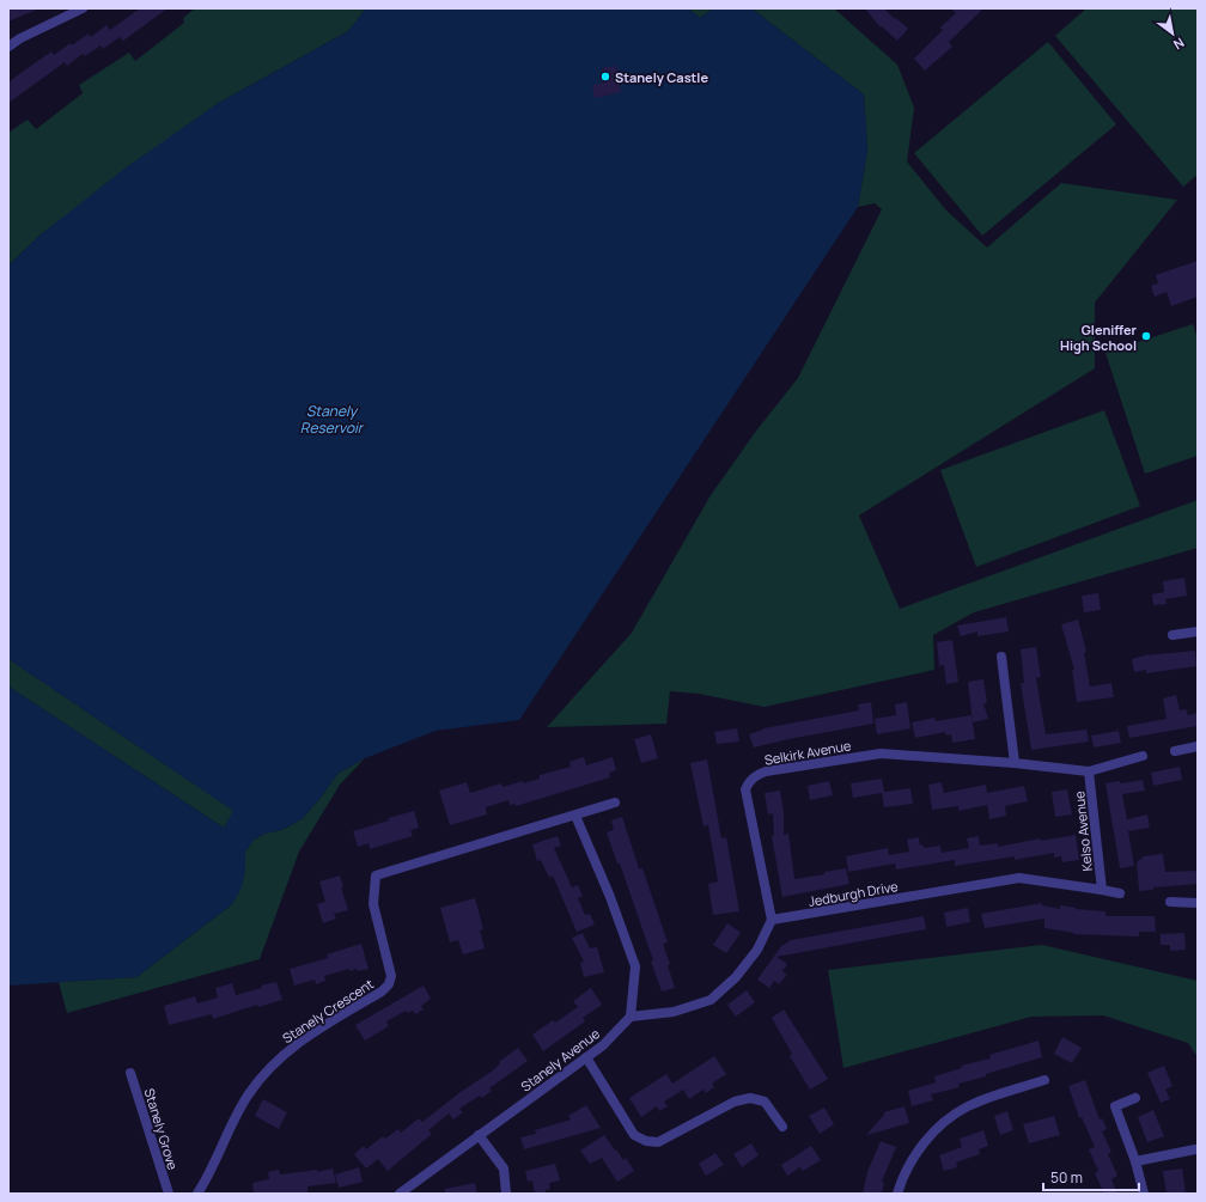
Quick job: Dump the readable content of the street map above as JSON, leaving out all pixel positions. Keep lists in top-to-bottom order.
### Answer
{
  "streets": {
    "street": [
      "Selkirk Avenue",
      "Kelso Avenue",
      "Jedburgh Drive",
      "Stanely Crescent",
      "Stanely Avenue",
      "Stanely Grove"
    ]
  },
  "crossings": [
    ["Selkirk Avenue", "Kelso Avenue"],
    ["Selkirk Avenue", "Jedburgh Drive"],
    ["Kelso Avenue", "Jedburgh Drive"]
  ],
  "water": ["Stanely Reservoir"],
  "places": ["Stanely Castle", "Gleniffer High School"],
  "scale_bar": "50 m",
  "north": "bottom right"
}
